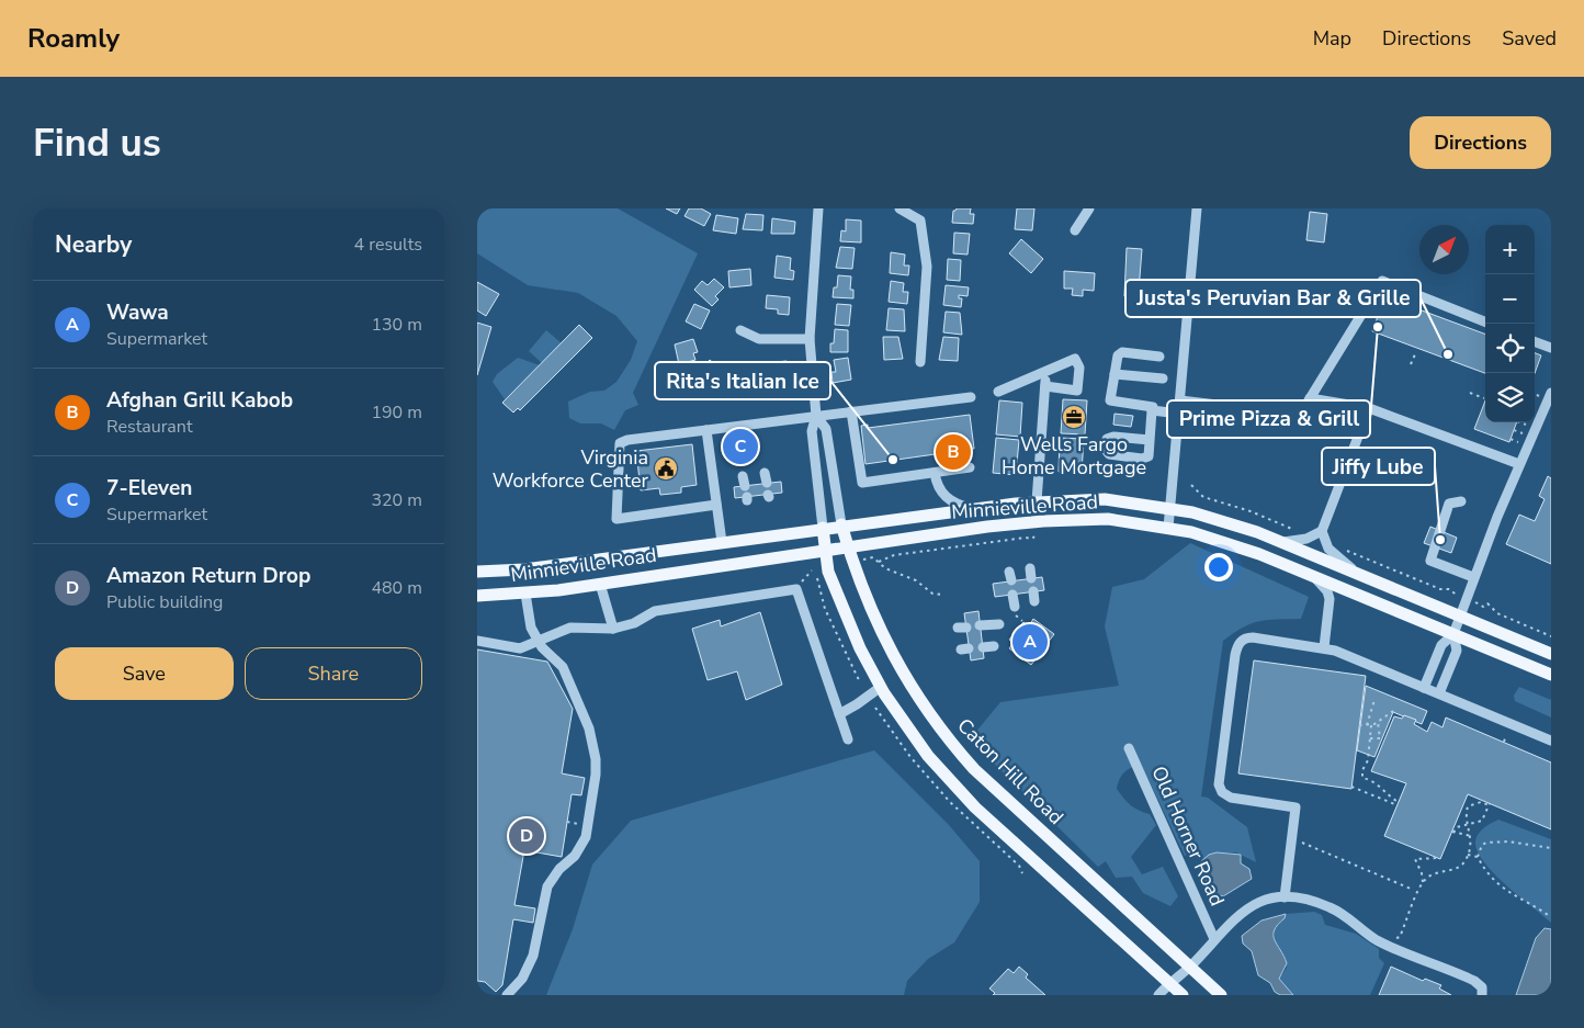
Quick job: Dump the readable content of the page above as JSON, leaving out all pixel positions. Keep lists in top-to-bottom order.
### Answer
{
  "streets": {
    "main road": ["Minnieville Road", "Caton Hill Road"],
    "street": ["Old Horner Road"]
  },
  "crossings": [
    ["Minnieville Road", "Caton Hill Road"]
  ],
  "places": {
    "other": [
      "Prime Pizza & Grill",
      "Justa's Peruvian Bar & Grille",
      "Rita's Italian Ice",
      "Jiffy Lube"
    ],
    "office": ["Wells Fargo Home Mortgage"],
    "public building": ["Virginia Workforce Center"]
  },
  "north": "top right",
  "page": {
    "header": "Roamly",
    "nav": ["Map", "Directions", "Saved"],
    "buttons": [
      "Directions",
      ["Save", "Share"]
    ],
    "title": "Find us",
    "heading": ["Nearby", "4 results"],
    "map_buttons": ["+", "−"],
    "list": [
      {
        "mark": "A",
        "name": "Wawa",
        "note": "Supermarket",
        "value": "130 m"
      },
      {
        "mark": "B",
        "name": "Afghan Grill Kabob",
        "note": "Restaurant",
        "value": "190 m"
      },
      {
        "mark": "C",
        "name": "7-Eleven",
        "note": "Supermarket",
        "value": "320 m"
      },
      {
        "mark": "D",
        "name": "Amazon Return Drop",
        "note": "Public building",
        "value": "480 m"
      }
    ],
    "pins": [
      "C",
      "B",
      "A",
      "D"
    ]
  }
}
